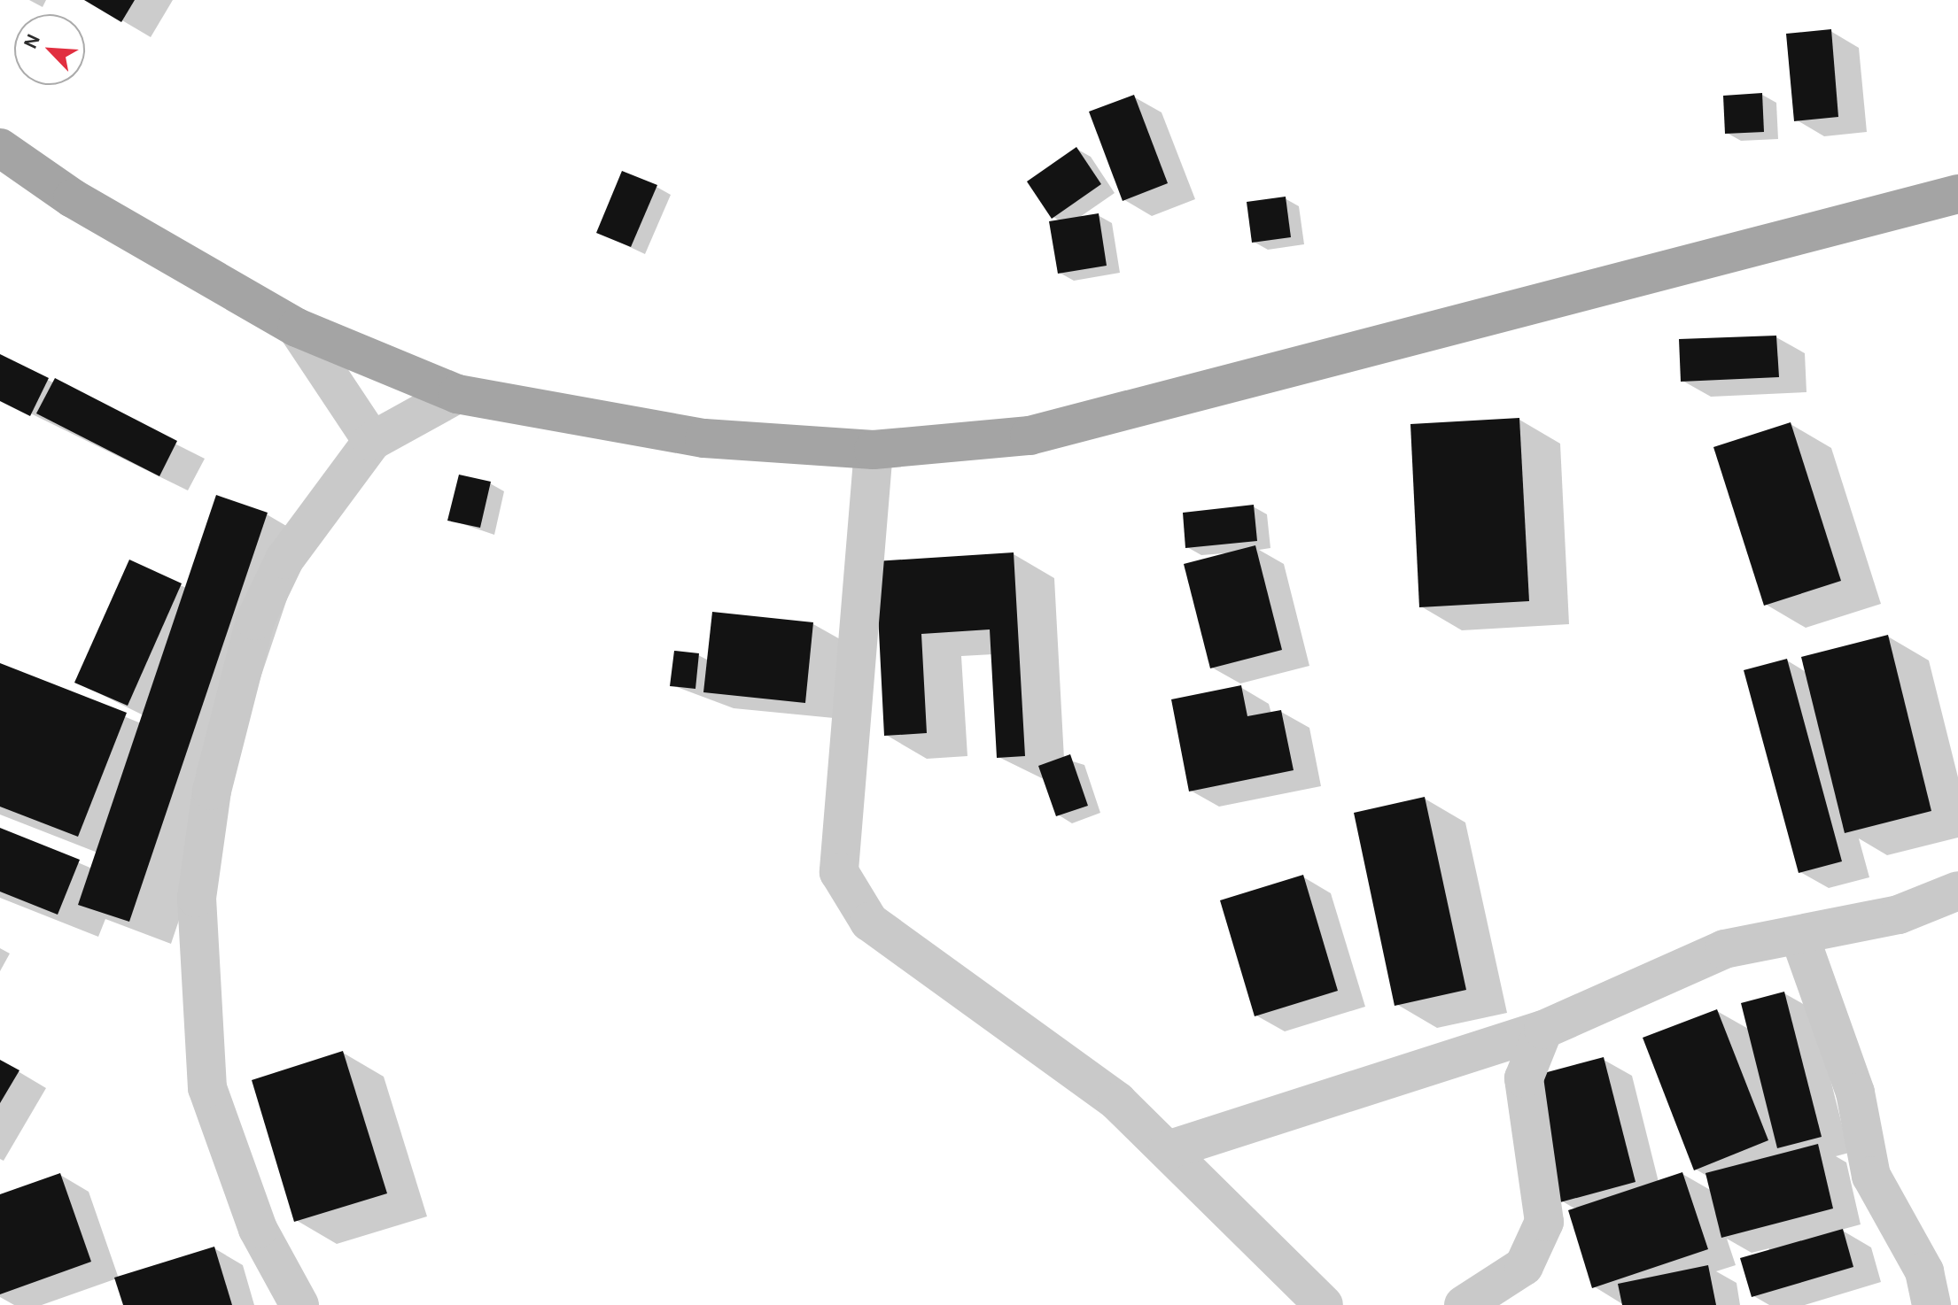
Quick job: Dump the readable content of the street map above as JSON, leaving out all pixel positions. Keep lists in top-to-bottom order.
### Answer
{
  "north": "top left"
}
